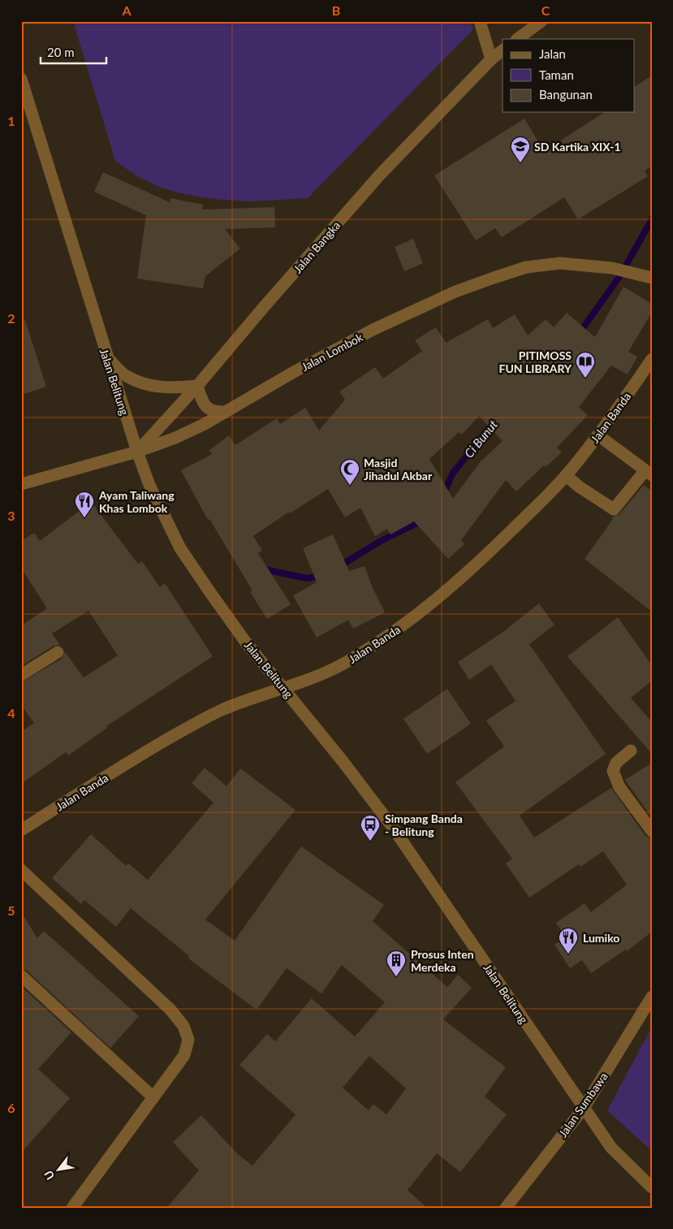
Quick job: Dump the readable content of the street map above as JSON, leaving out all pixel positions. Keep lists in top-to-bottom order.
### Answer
{
  "streets": {
    "street": [
      "Jalan Bangka",
      "Jalan Lombok",
      "Jalan Belitung",
      "Jalan Banda",
      "Jalan Sumbawa"
    ]
  },
  "crossings": [
    ["Jalan Bangka", "Jalan Lombok"],
    ["Jalan Bangka", "Jalan Belitung"],
    ["Jalan Lombok", "Jalan Belitung"],
    ["Jalan Belitung", "Jalan Banda"],
    ["Jalan Belitung", "Jalan Sumbawa"]
  ],
  "water": ["Ci Bunut"],
  "places": {
    "school or university": ["SD Kartika XIX-1"],
    "library": ["PITIMOSS FUN LIBRARY"],
    "mosque": ["Masjid Jihadul Akbar"],
    "restaurant": ["Ayam Taliwang Khas Lombok", "Lumiko"],
    "bus stop": ["Simpang Banda - Belitung"],
    "building": ["Prosus Inten Merdeka"]
  },
  "legend": ["Jalan", "Taman", "Bangunan"],
  "scale_bar": "20 m",
  "north": "bottom left",
  "grid": {
    "columns": ["A", "B", "C"],
    "rows": [
      "1",
      "2",
      "3",
      "4",
      "5",
      "6"
    ]
  }
}
